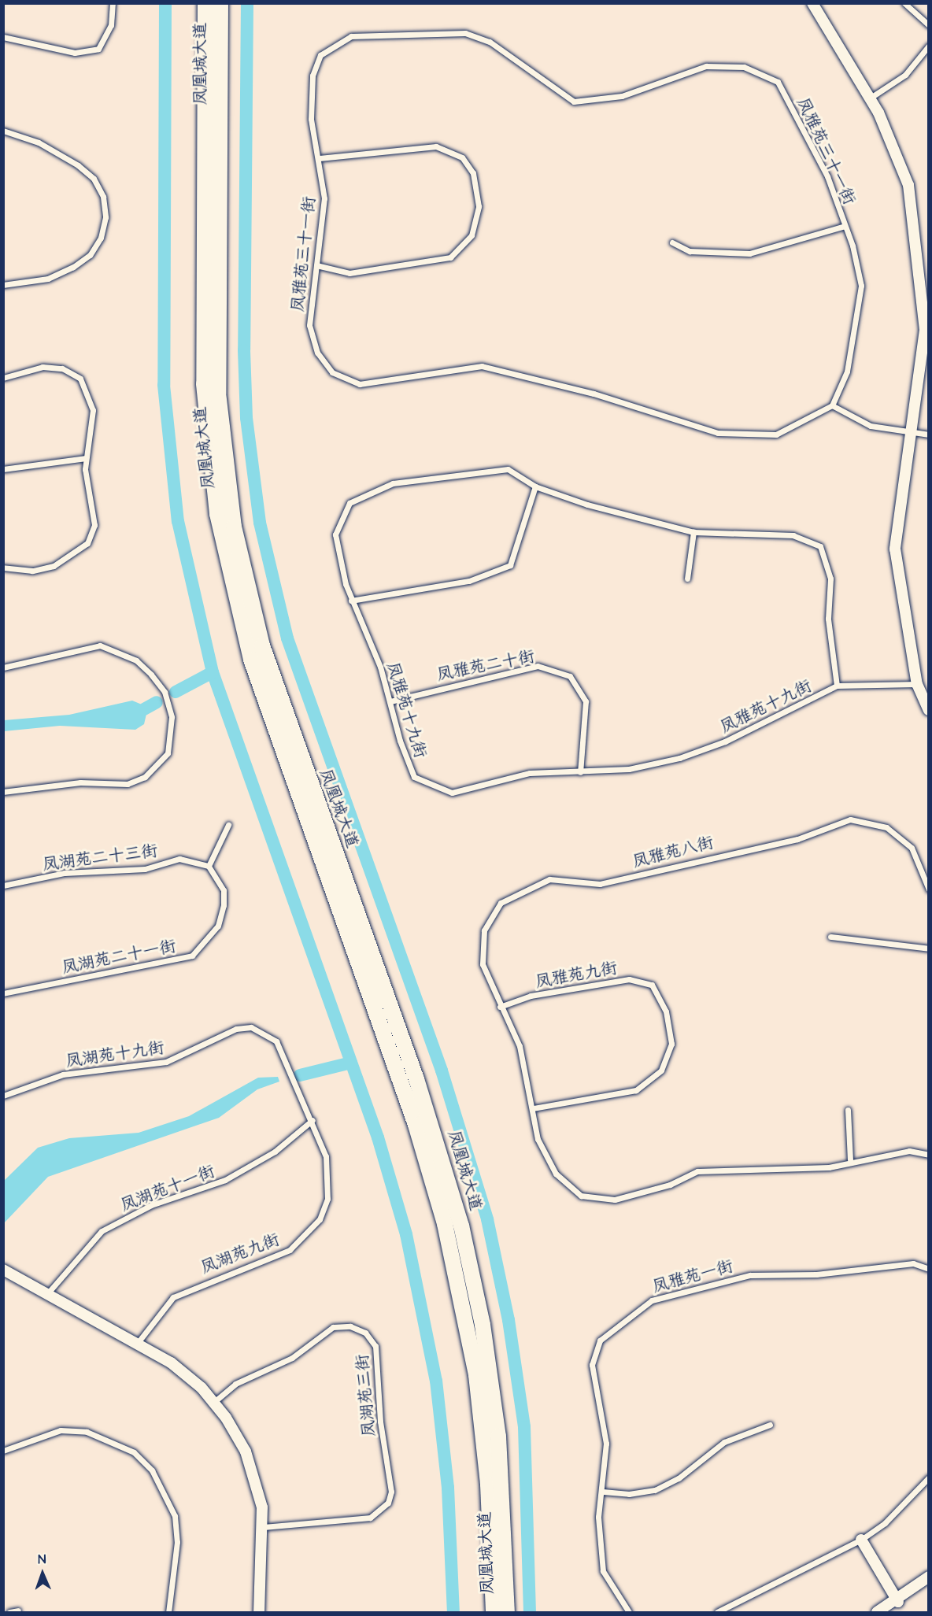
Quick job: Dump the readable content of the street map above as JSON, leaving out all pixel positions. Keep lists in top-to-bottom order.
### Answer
{
  "streets": {
    "main road": ["凤凰城大道"],
    "lane": [
      "凤雅苑三十一街",
      "凤雅苑二十街",
      "凤雅苑十九街",
      "凤雅苑八街",
      "凤湖苑二十三街",
      "凤湖苑二十一街",
      "凤雅苑九街",
      "凤湖苑十九街",
      "凤湖苑十一街",
      "凤湖苑九街",
      "凤雅苑一街",
      "凤湖苑三街"
    ]
  },
  "crossings": [
    ["凤雅苑二十街", "凤雅苑十九街"],
    ["凤雅苑八街", "凤雅苑九街"],
    ["凤湖苑二十三街", "凤湖苑二十一街"],
    ["凤湖苑十九街", "凤湖苑十一街"],
    ["凤湖苑十九街", "凤湖苑九街"],
    ["凤湖苑十一街", "凤湖苑九街"]
  ],
  "north": "top"
}
